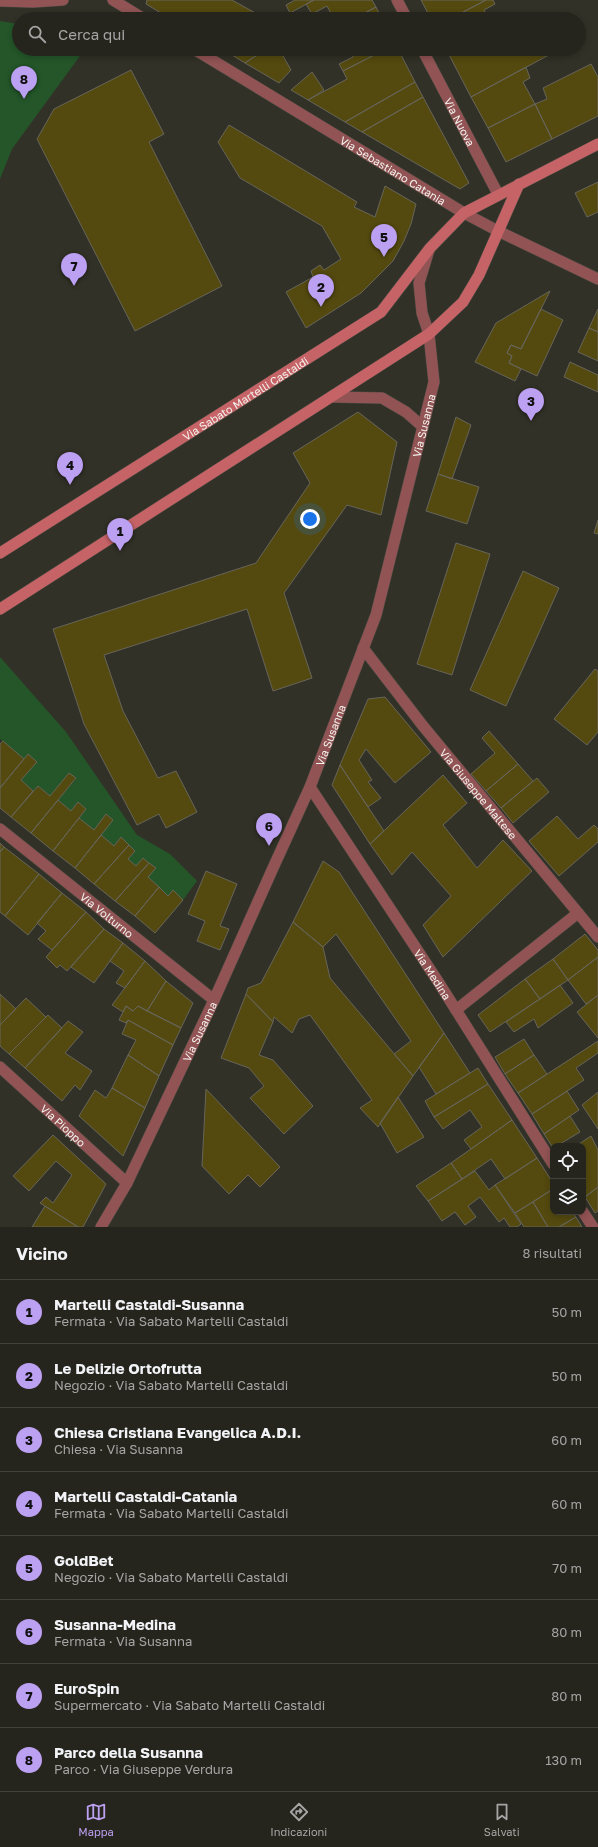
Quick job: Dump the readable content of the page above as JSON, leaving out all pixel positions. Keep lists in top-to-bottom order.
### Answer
{
  "streets": {
    "main road": ["Via Sabato Martelli Castaldi"],
    "street": [
      "Via Nuova",
      "Via Sebastiano Catania",
      "Via Susanna",
      "Via Giuseppe Maltese",
      "Via Volturno",
      "Via Medina",
      "Via Pioppo"
    ]
  },
  "crossings": [
    ["Via Nuova", "Via Sabato Martelli Castaldi"],
    ["Via Sebastiano Catania", "Via Sabato Martelli Castaldi"],
    ["Via Sabato Martelli Castaldi", "Via Susanna"],
    ["Via Susanna", "Via Giuseppe Maltese"],
    ["Via Susanna", "Via Volturno"],
    ["Via Susanna", "Via Medina"],
    ["Via Susanna", "Via Pioppo"]
  ],
  "page": {
    "search": "Cerca qui",
    "pins": [
      "8",
      "5",
      "7",
      "2",
      "3",
      "4",
      "1",
      "6"
    ],
    "heading": ["Vicino", "8 risultati"],
    "list": [
      {
        "mark": "1",
        "name": "Martelli Castaldi-Susanna",
        "note": "Fermata · Via Sabato Martelli Castaldi",
        "value": "50 m"
      },
      {
        "mark": "2",
        "name": "Le Delizie Ortofrutta",
        "note": "Negozio · Via Sabato Martelli Castaldi",
        "value": "50 m"
      },
      {
        "mark": "3",
        "name": "Chiesa Cristiana Evangelica A.D.I.",
        "note": "Chiesa · Via Susanna",
        "value": "60 m"
      },
      {
        "mark": "4",
        "name": "Martelli Castaldi-Catania",
        "note": "Fermata · Via Sabato Martelli Castaldi",
        "value": "60 m"
      },
      {
        "mark": "5",
        "name": "GoldBet",
        "note": "Negozio · Via Sabato Martelli Castaldi",
        "value": "70 m"
      },
      {
        "mark": "6",
        "name": "Susanna-Medina",
        "note": "Fermata · Via Susanna",
        "value": "80 m"
      },
      {
        "mark": "7",
        "name": "EuroSpin",
        "note": "Supermercato · Via Sabato Martelli Castaldi",
        "value": "80 m"
      },
      {
        "mark": "8",
        "name": "Parco della Susanna",
        "note": "Parco · Via Giuseppe Verdura",
        "value": "130 m"
      }
    ],
    "nav": ["Mappa", "Indicazioni", "Salvati"]
  }
}
